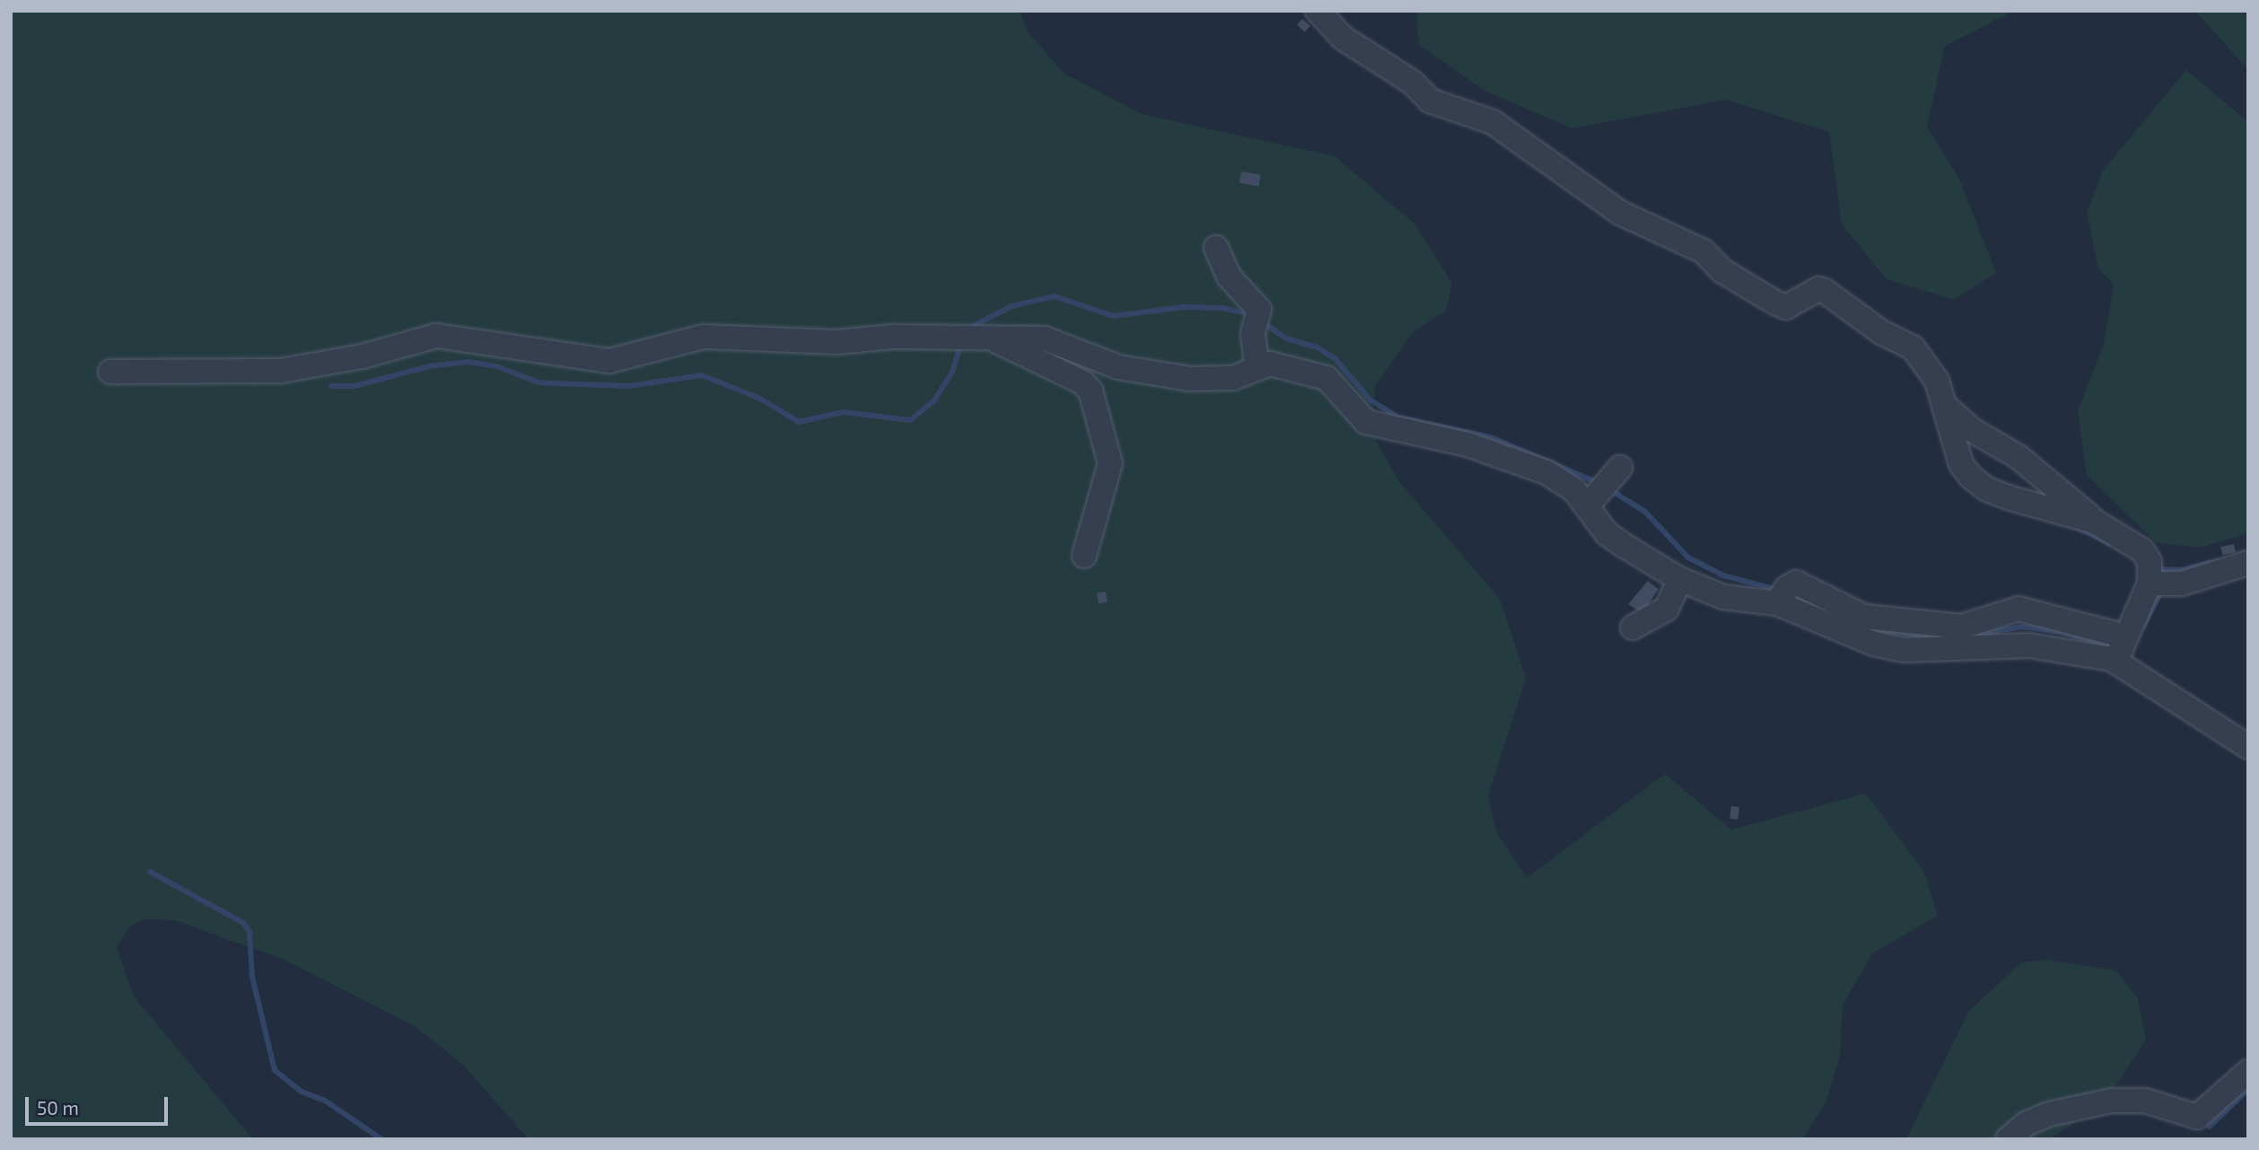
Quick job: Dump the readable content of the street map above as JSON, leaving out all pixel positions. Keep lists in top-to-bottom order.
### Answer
{
  "scale_bar": "50 m"
}
